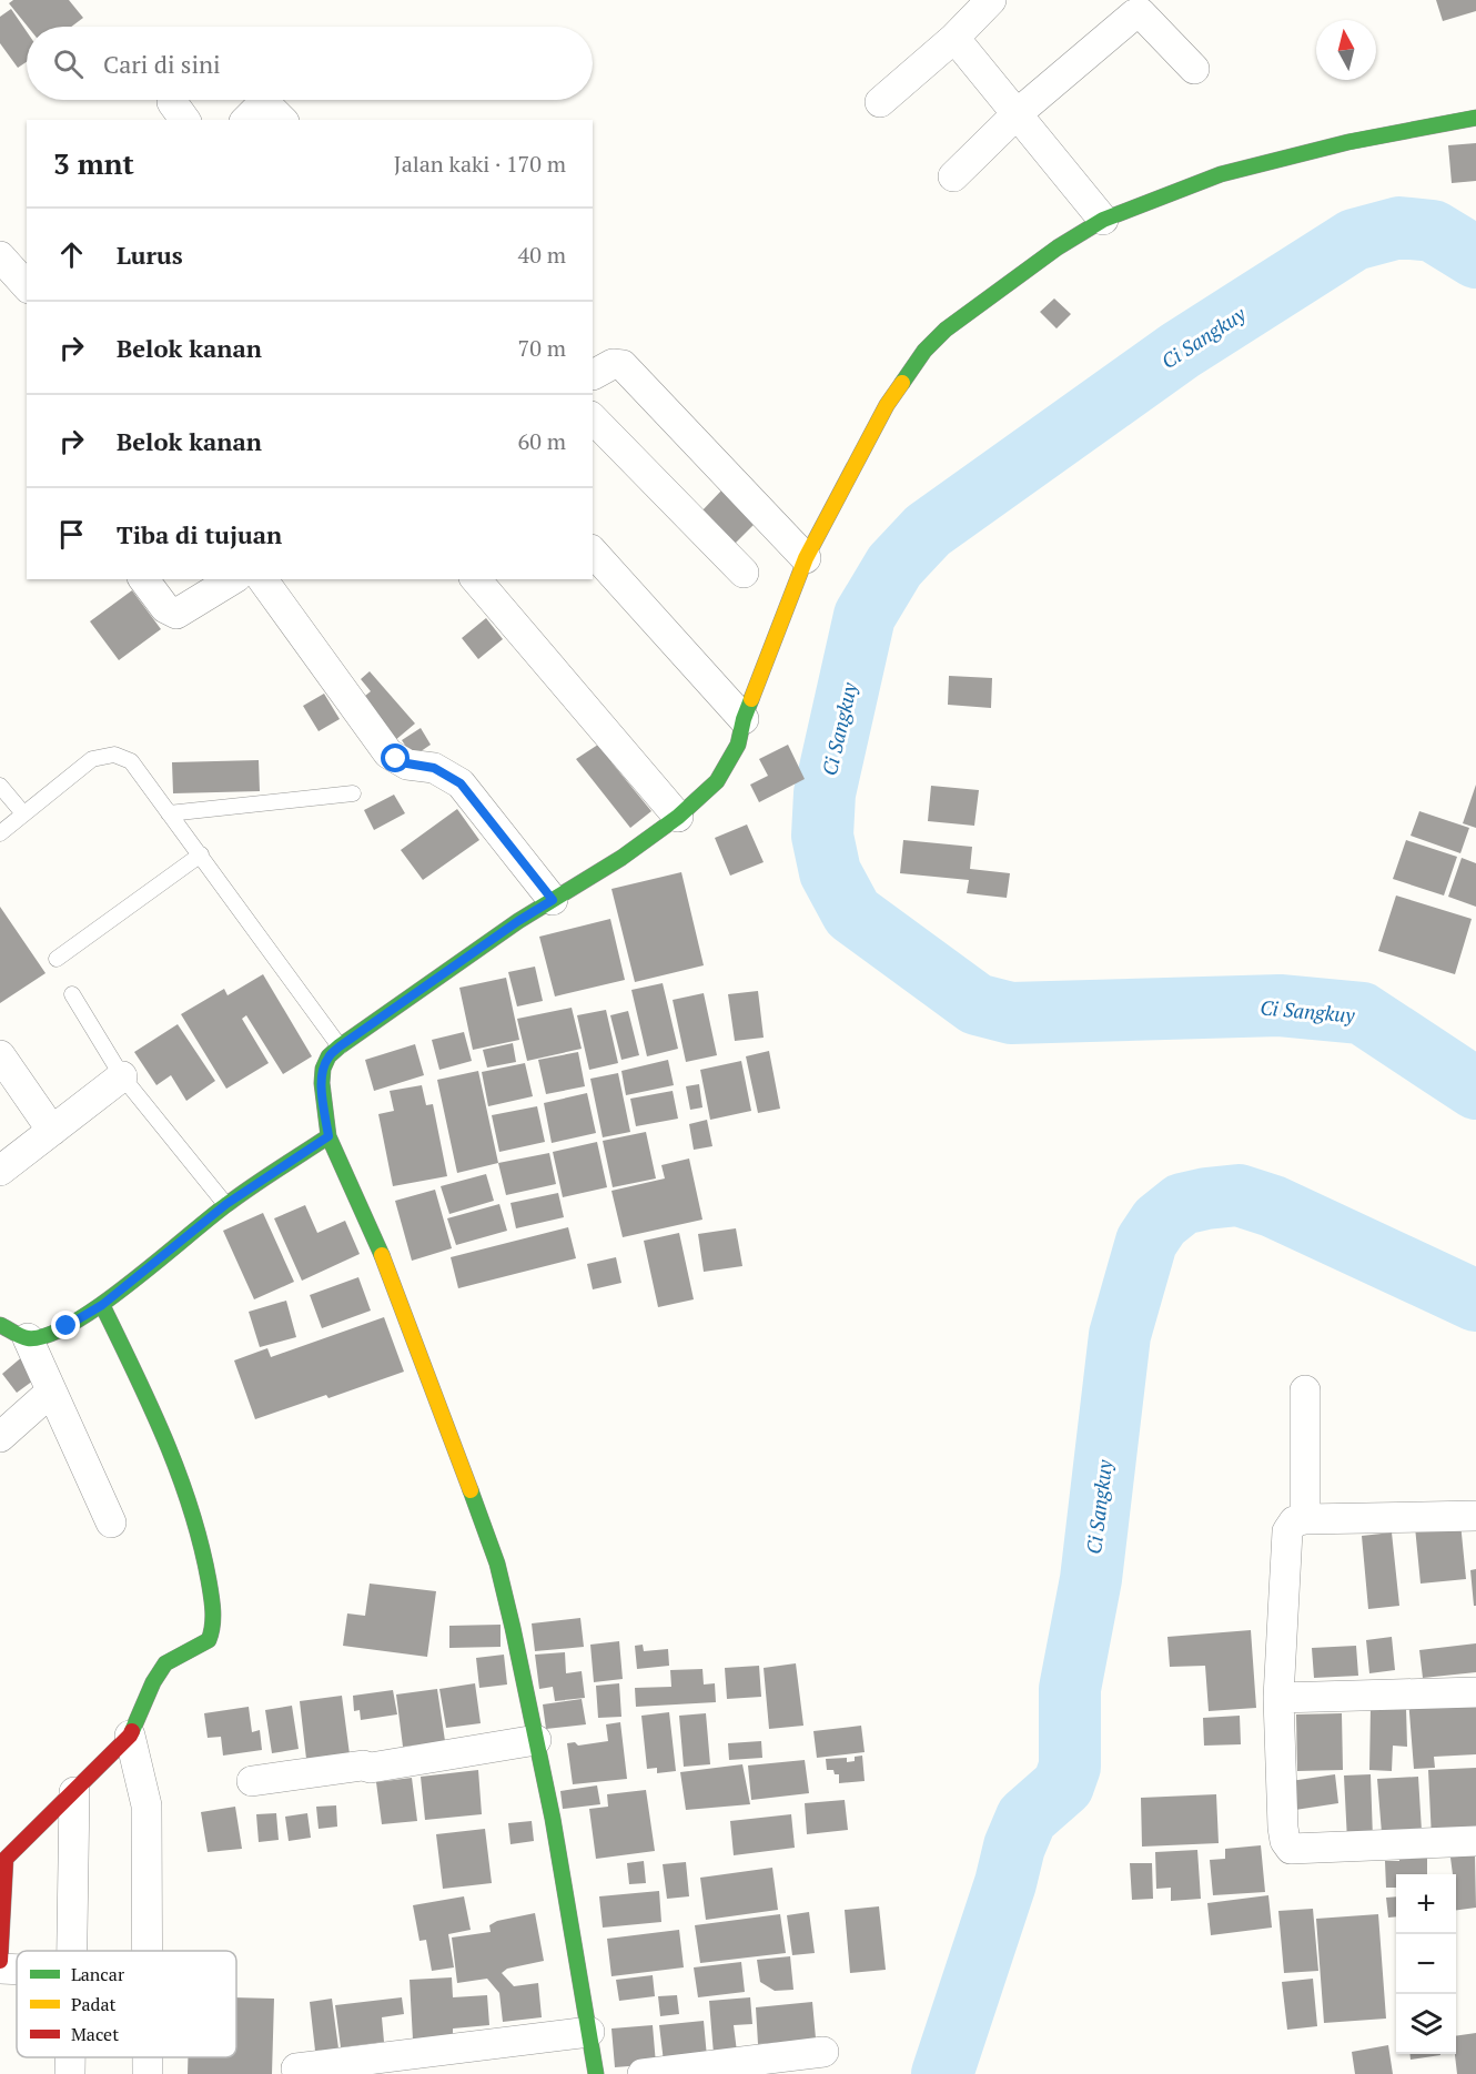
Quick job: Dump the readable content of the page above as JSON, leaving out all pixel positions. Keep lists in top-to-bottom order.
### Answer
{
  "water": ["Ci Sangkuy"],
  "legend": ["Lancar", "Padat", "Macet"],
  "north": "top",
  "page": {
    "search": "Cari di sini",
    "heading": ["3 mnt", "Jalan kaki · 170 m"],
    "list": [
      ["Lurus", "40 m"],
      ["Belok kanan", "70 m"],
      ["Belok kanan", "60 m"],
      "Tiba di tujuan"
    ],
    "map_buttons": ["+", "−"]
  }
}
